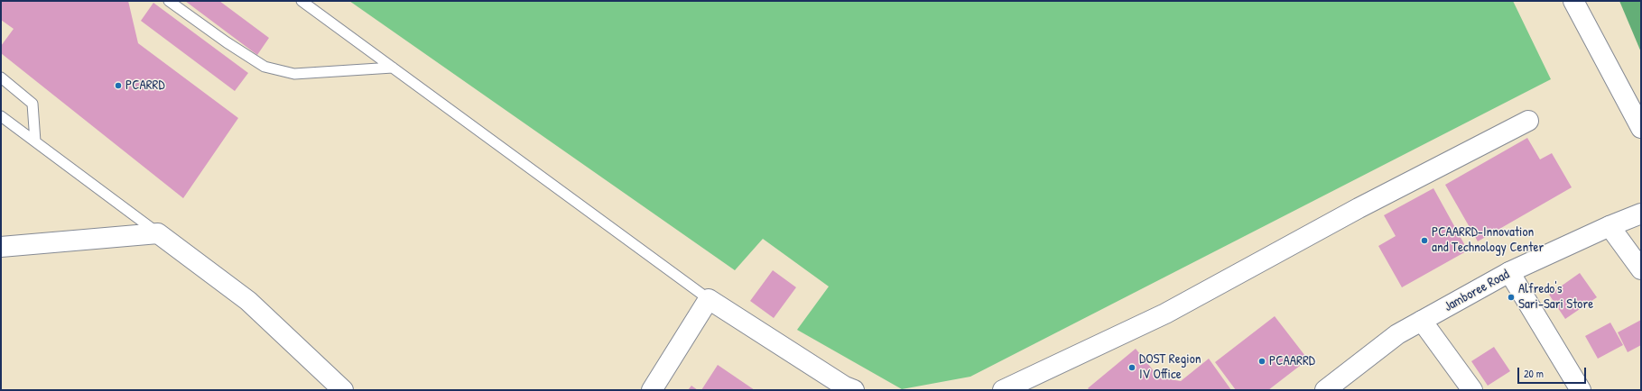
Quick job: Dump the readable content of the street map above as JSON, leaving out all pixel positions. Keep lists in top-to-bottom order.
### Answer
{
  "streets": {
    "street": ["Jamboree Road"]
  },
  "places": [
    "PCARRD",
    "PCAARRD-Innovation and Technology Center",
    "Alfredo's Sari-Sari Store",
    "PCAARRD",
    "DOST Region IV Office"
  ],
  "scale_bar": "20 m"
}
